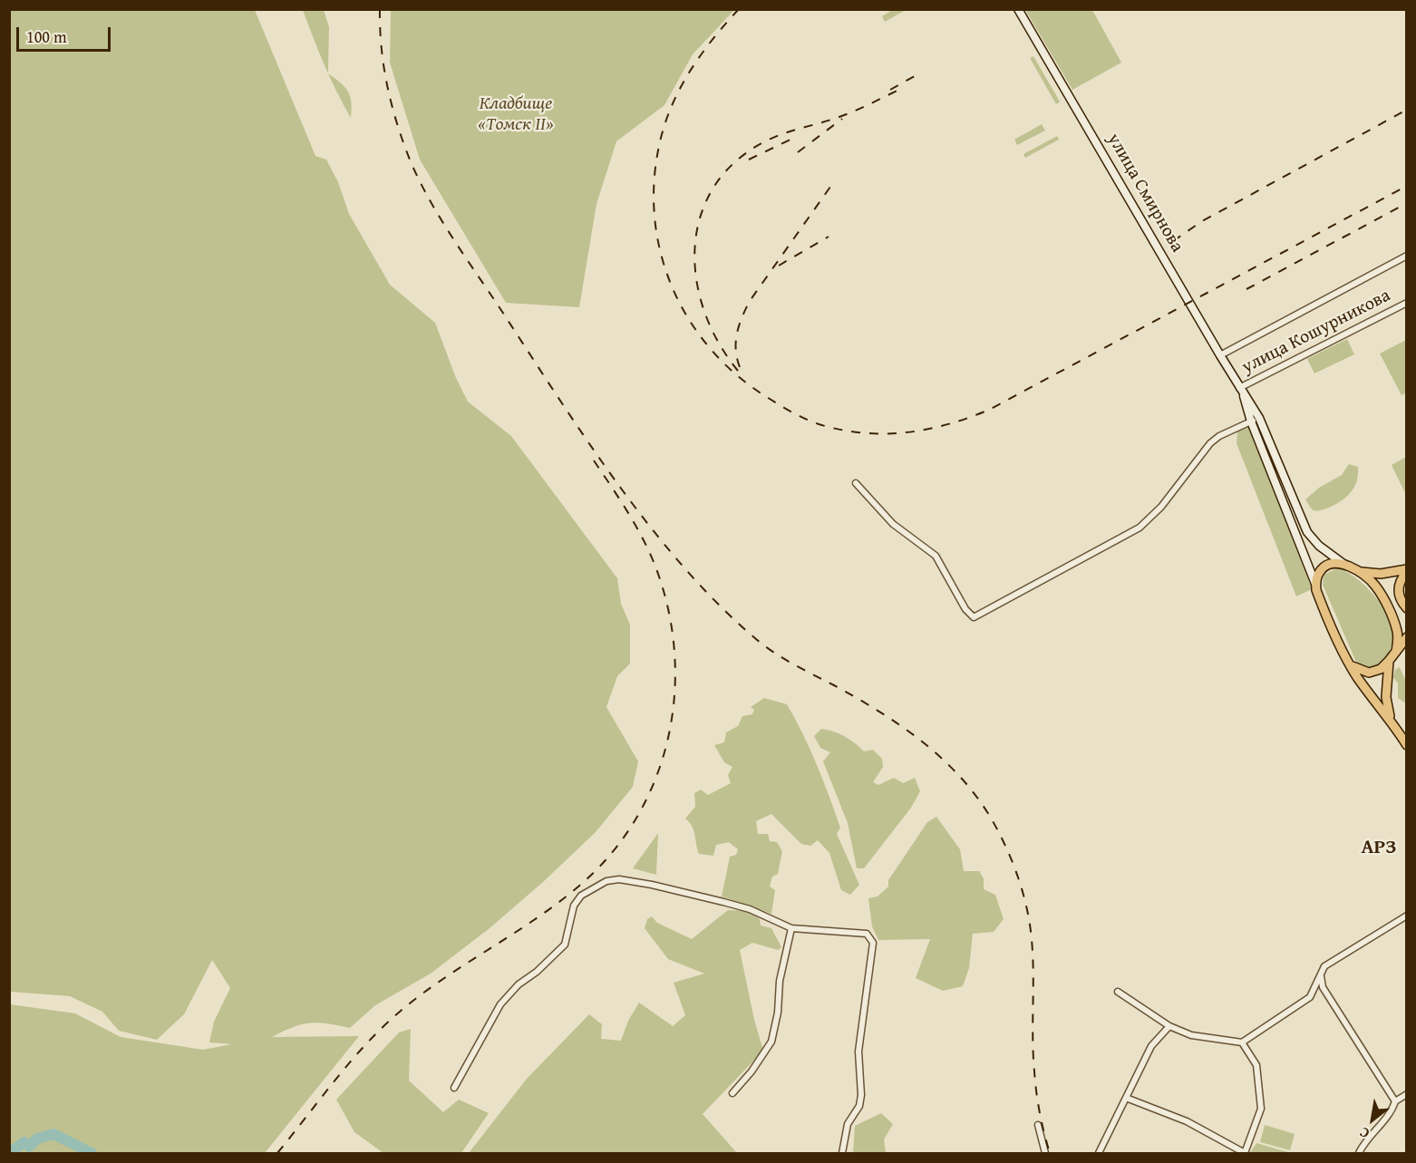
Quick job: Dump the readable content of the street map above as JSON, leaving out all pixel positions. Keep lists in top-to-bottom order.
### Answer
{
  "streets": {
    "main road": ["улица Смирнова"],
    "street": ["улица Кошурникова"]
  },
  "crossings": [
    ["улица Смирнова", "улица Кошурникова"]
  ],
  "districts": ["АРЗ"],
  "parks": ["Кладбище «Томск II»"],
  "scale_bar": "100 m",
  "north": "bottom left"
}
